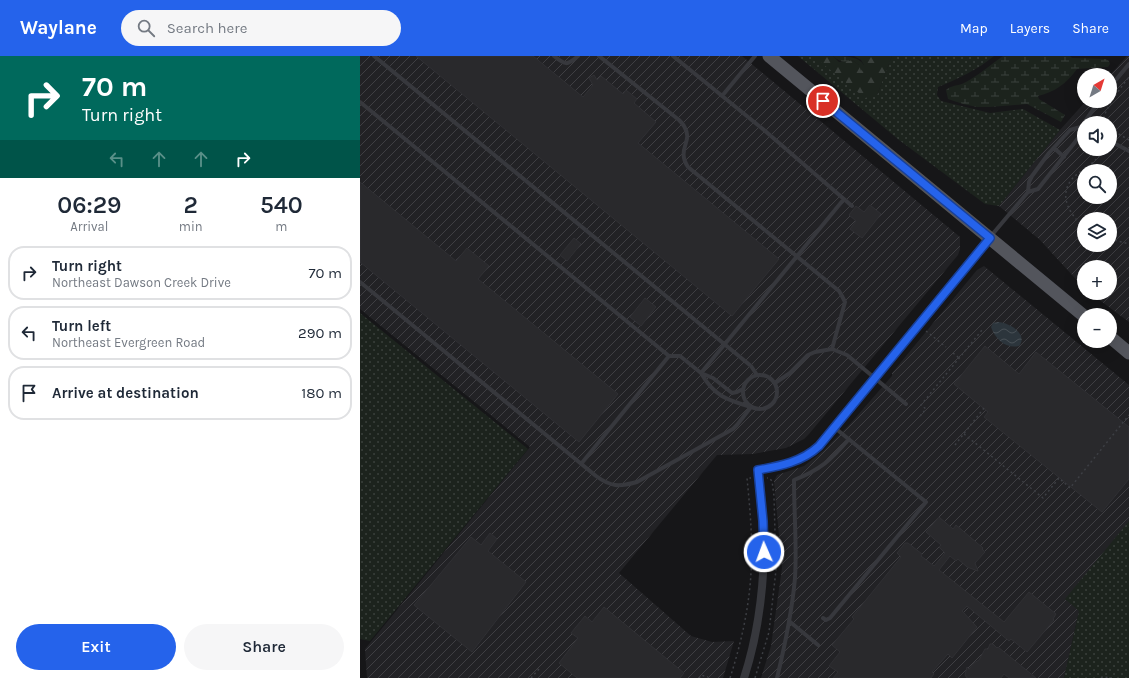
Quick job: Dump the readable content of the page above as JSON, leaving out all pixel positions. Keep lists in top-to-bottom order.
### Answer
{
  "north": "top right",
  "page": {
    "header": "Waylane",
    "search": "Search here",
    "nav": ["Map", "Layers", "Share"],
    "turn": ["70 m", "Turn right"],
    "map_buttons": ["+", "−"],
    "eta": [
      "06:29",
      "Arrival",
      "2",
      "min",
      "540",
      "m"
    ],
    "list": [
      {
        "name": "Turn right",
        "note": "Northeast Dawson Creek Drive",
        "value": "70 m"
      },
      {
        "name": "Turn left",
        "note": "Northeast Evergreen Road",
        "value": "290 m"
      },
      {
        "name": "Arrive at destination",
        "value": "180 m"
      }
    ],
    "buttons": ["Exit", "Share"]
  }
}
